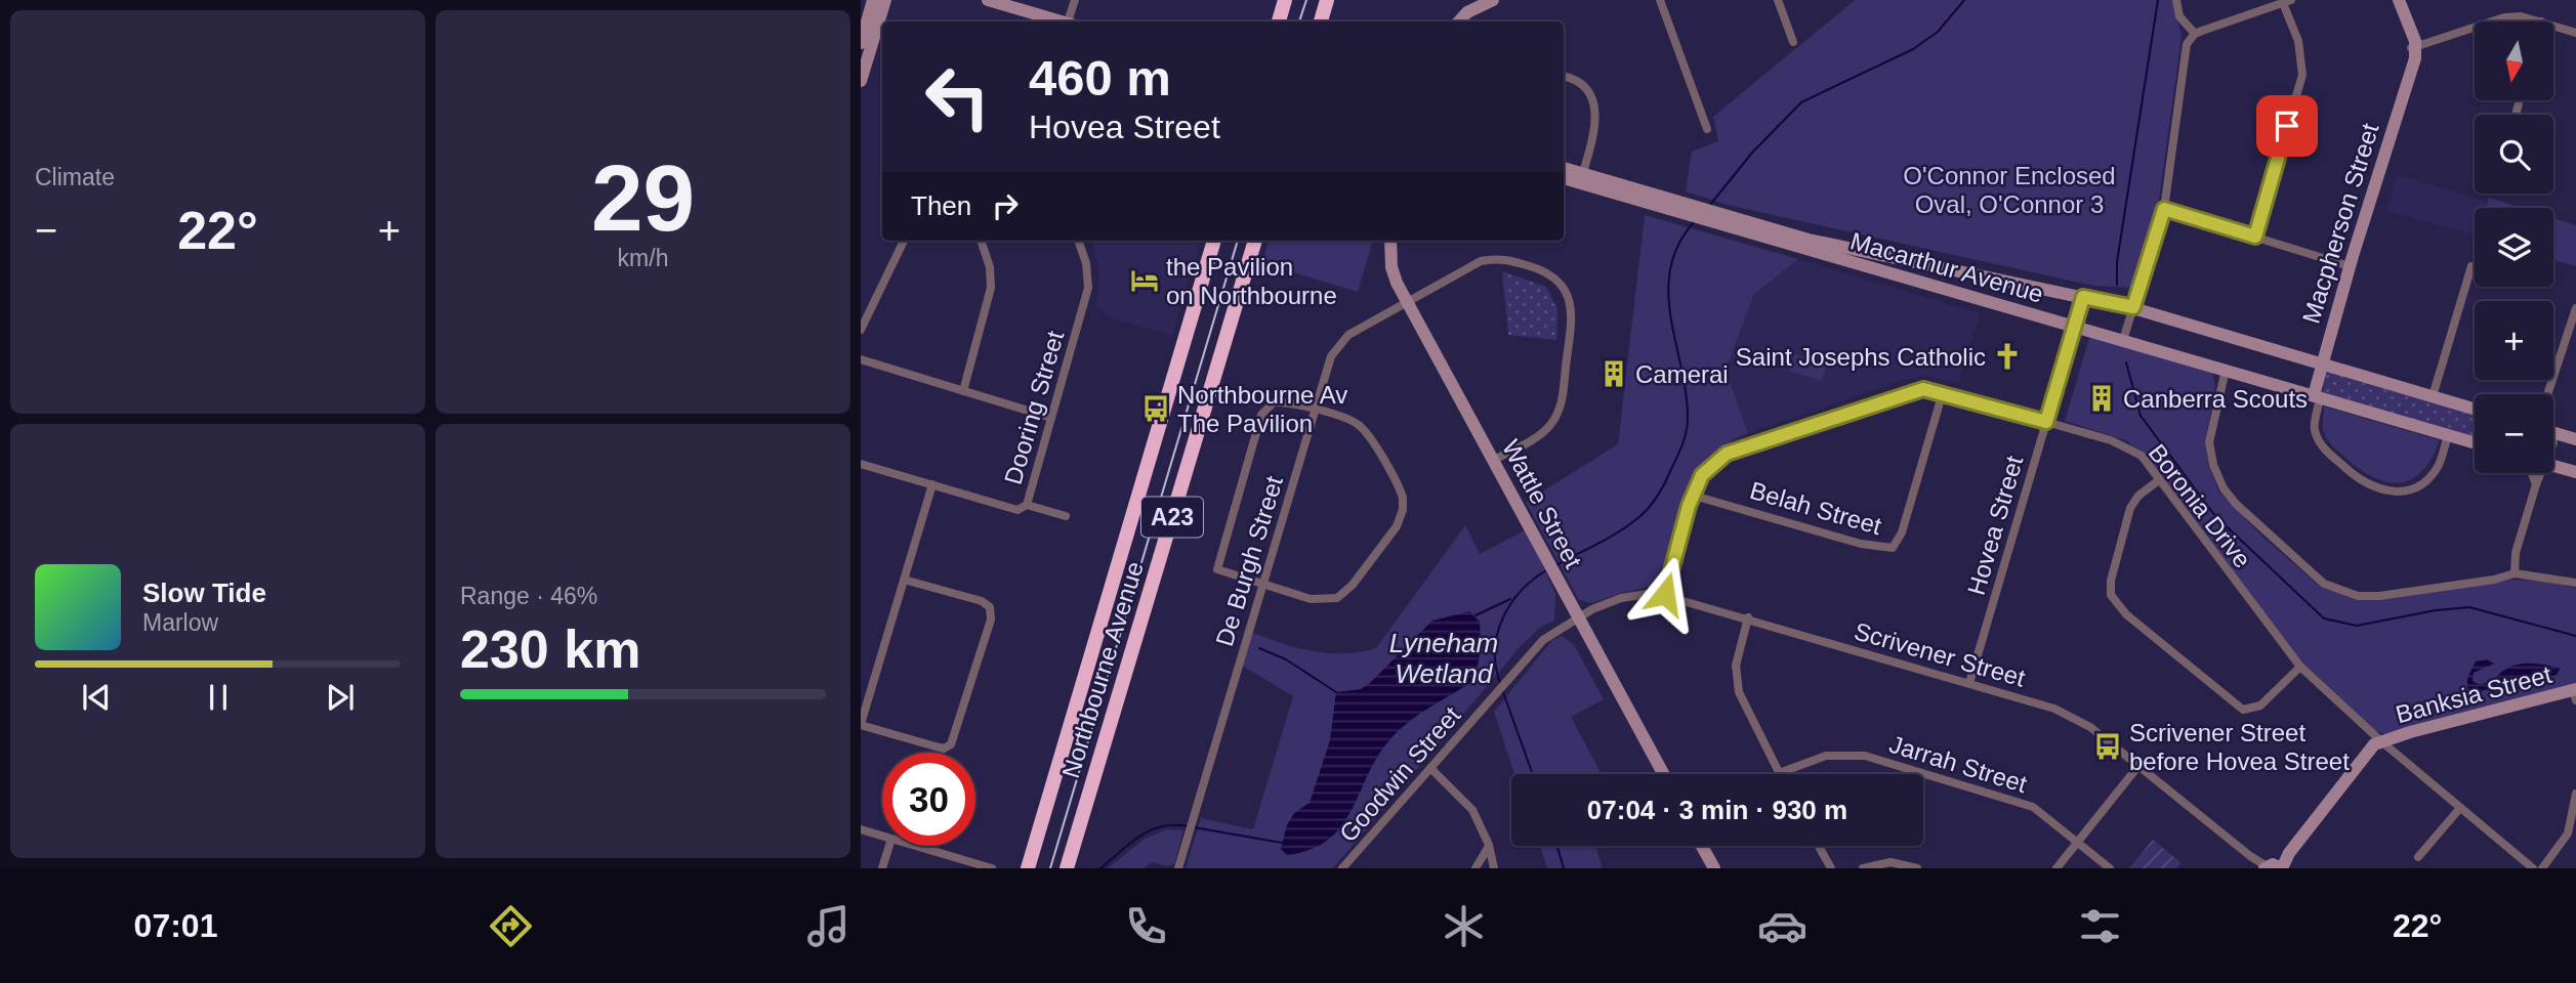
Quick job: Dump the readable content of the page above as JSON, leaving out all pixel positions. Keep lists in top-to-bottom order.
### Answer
{
  "streets": {
    "highway": ["A23", "Northbourne Avenue"],
    "main road": [
      "Macpherson Street",
      "Macarthur Avenue",
      "Wattle Street",
      "Banksia Street"
    ],
    "street": [
      "Dooring Street",
      "Boronia Drive",
      "Belah Street",
      "Hovea Street",
      "De Burgh Street",
      "Scrivener Street",
      "Jarrah Street",
      "Goodwin Street"
    ]
  },
  "crossings": [
    ["Macpherson Street", "Macarthur Avenue"],
    ["Macarthur Avenue", "Hovea Street"],
    ["Wattle Street", "De Burgh Street"],
    ["Wattle Street", "Scrivener Street"],
    ["Wattle Street", "Goodwin Street"],
    ["Boronia Drive", "Belah Street"],
    ["Boronia Drive", "Hovea Street"],
    ["Boronia Drive", "Scrivener Street"],
    ["Boronia Drive", "Banksia Street"],
    ["Hovea Street", "Scrivener Street"],
    ["Scrivener Street", "Goodwin Street"]
  ],
  "water": ["Lyneham Wetland"],
  "parks": ["O'Connor Enclosed Oval, O'Connor 3"],
  "places": {
    "hotel": ["the Pavilion on Northbourne"],
    "church": ["Saint Josephs Catholic"],
    "building": ["Camerai", "Canberra Scouts"],
    "bus stop": ["Northbourne Av The Pavilion", "Scrivener Street before Hovea Street"]
  },
  "north": "bottom",
  "page": {
    "tile": [
      "Climate",
      ["29", "km/h"],
      ["Range · 46%", "230 km"]
    ],
    "map_buttons": ["+", "−"],
    "turn": ["460 m", "Hovea Street"],
    "then": "Then",
    "heat": ["−", "22°", "+"],
    "song": ["Slow Tide", "Marlow"],
    "limit": "30",
    "trip": "07:04 · 3 min · 930 m",
    "tabs": ["07:01", "22°"]
  }
}
